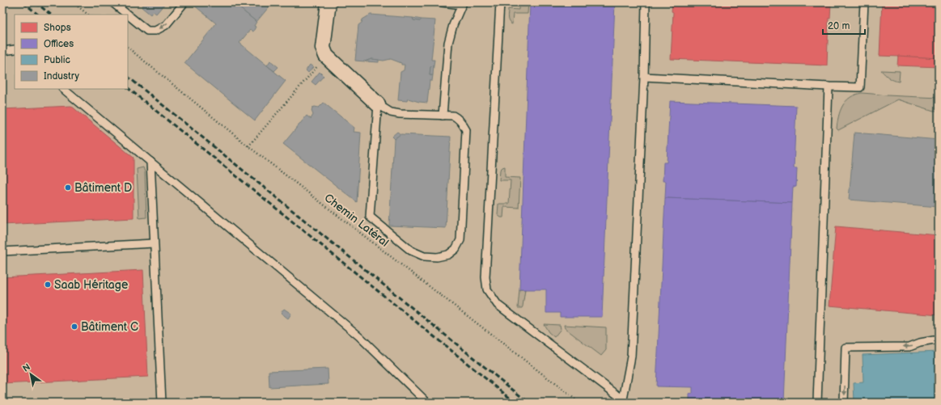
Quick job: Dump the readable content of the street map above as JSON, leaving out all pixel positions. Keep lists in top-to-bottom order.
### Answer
{
  "streets": {
    "path": ["Chemin Latéral"]
  },
  "places": ["Bâtiment D", "Saab Héritage", "Bâtiment C"],
  "legend": [
    "Shops",
    "Offices",
    "Public",
    "Industry"
  ],
  "scale_bar": "20 m",
  "north": "top left"
}
